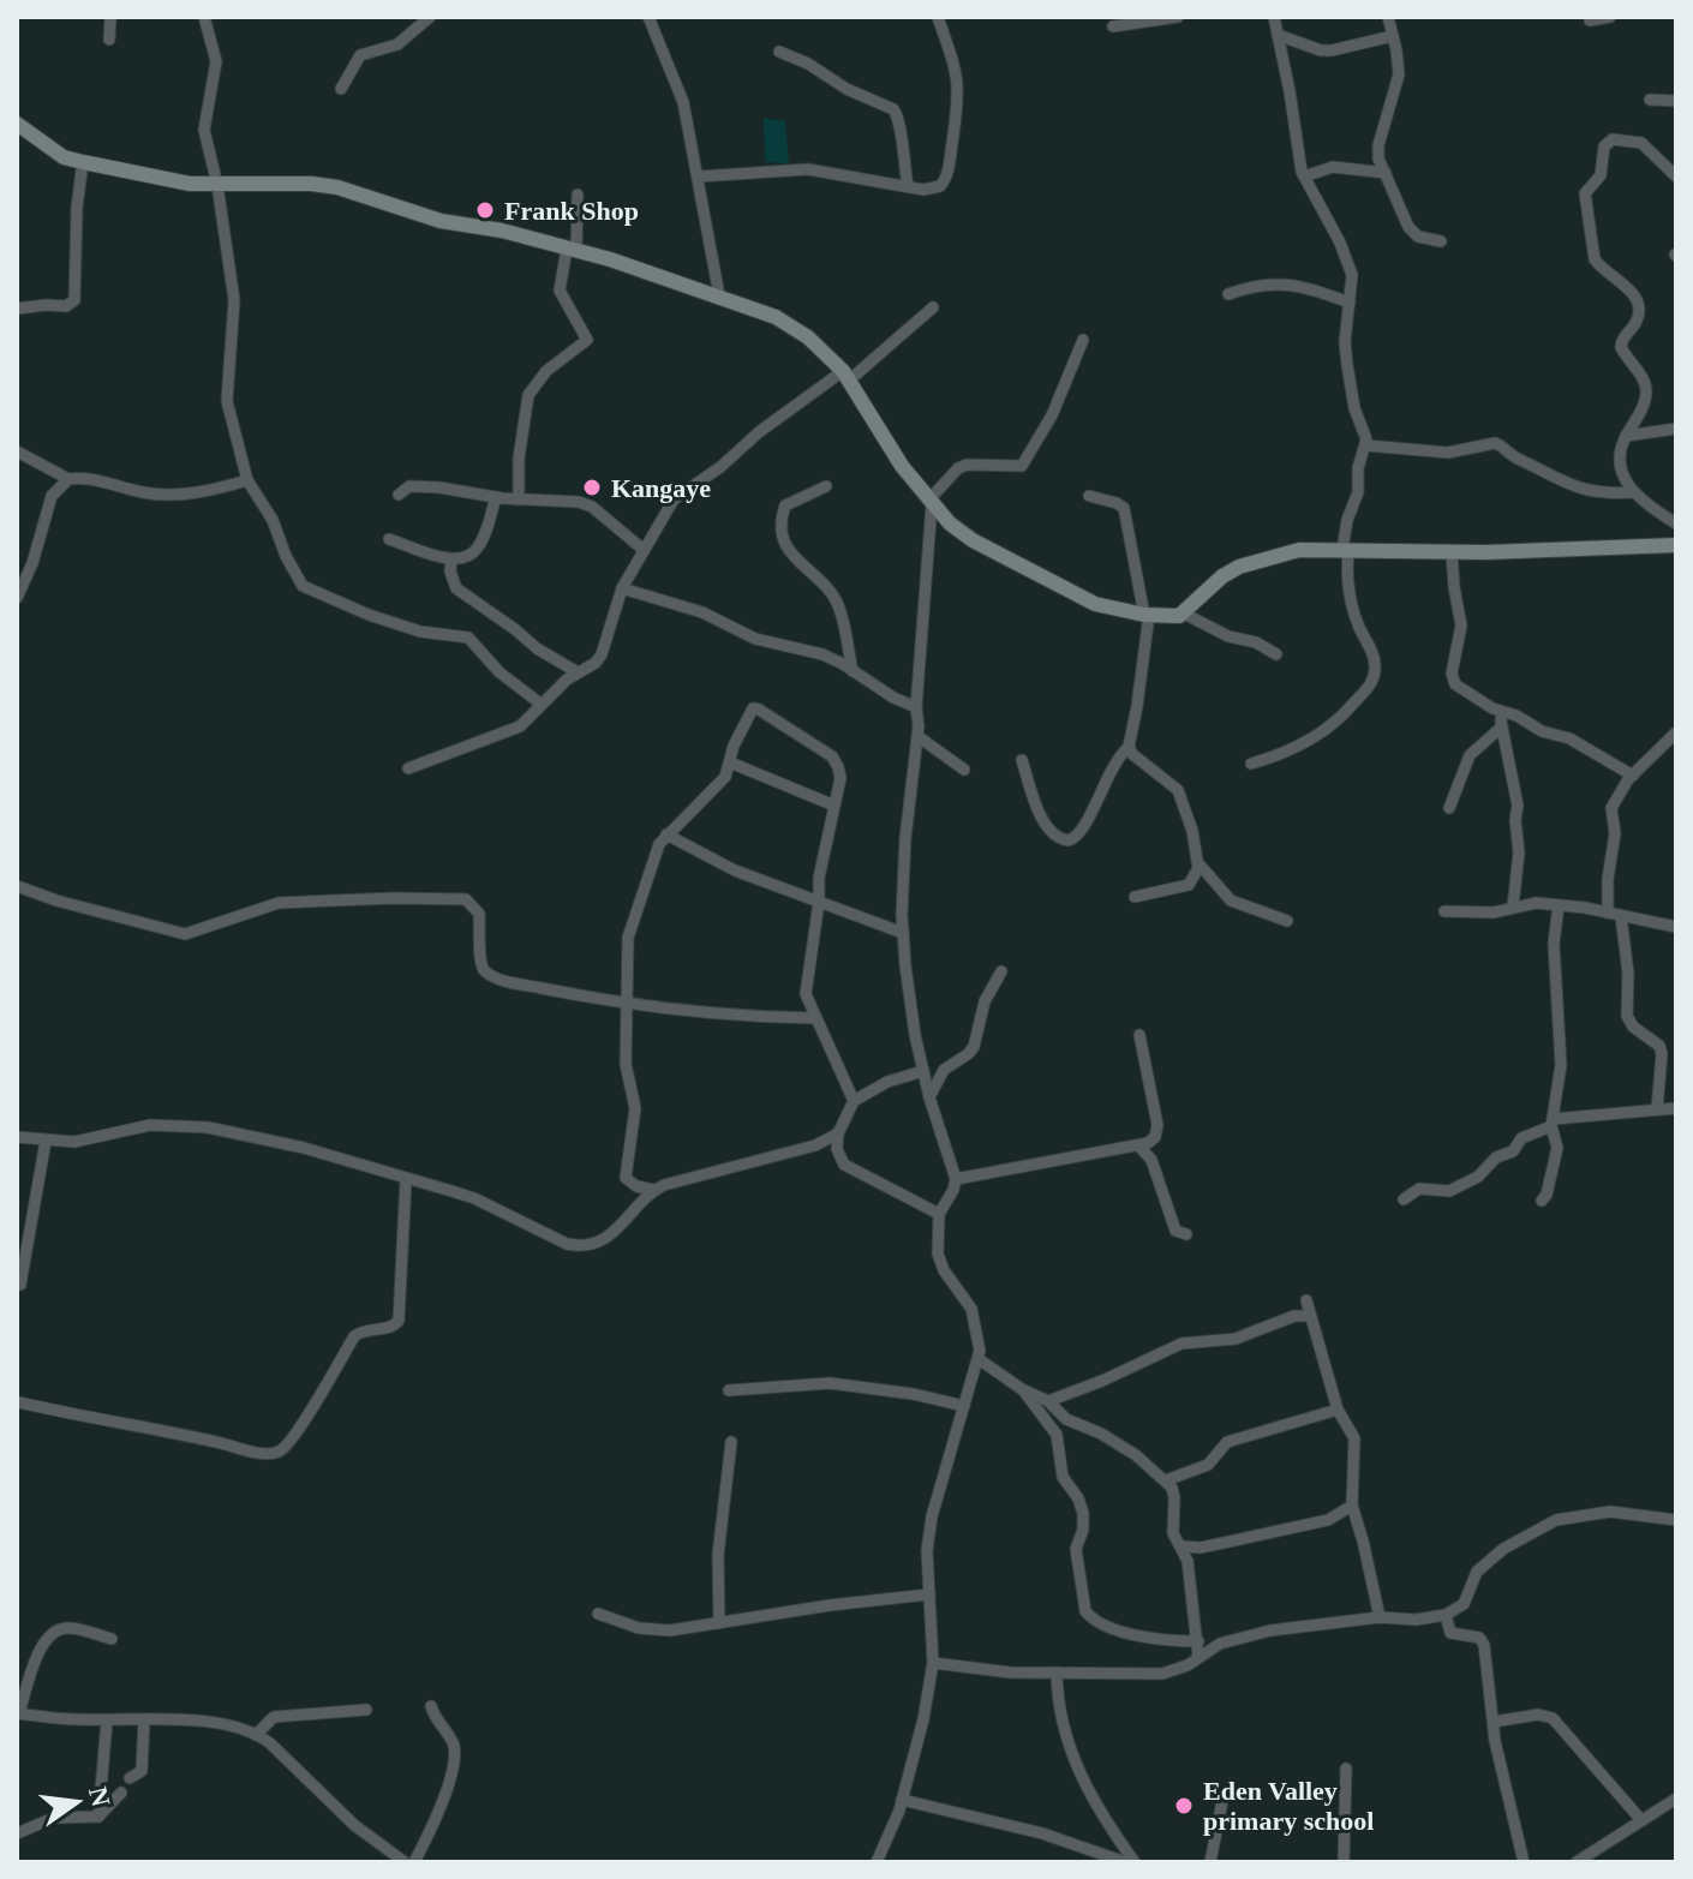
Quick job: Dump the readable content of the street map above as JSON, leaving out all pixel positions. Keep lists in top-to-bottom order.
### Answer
{
  "places": ["Frank Shop", "Kangaye", "Eden Valley primary school"],
  "north": "right"
}
